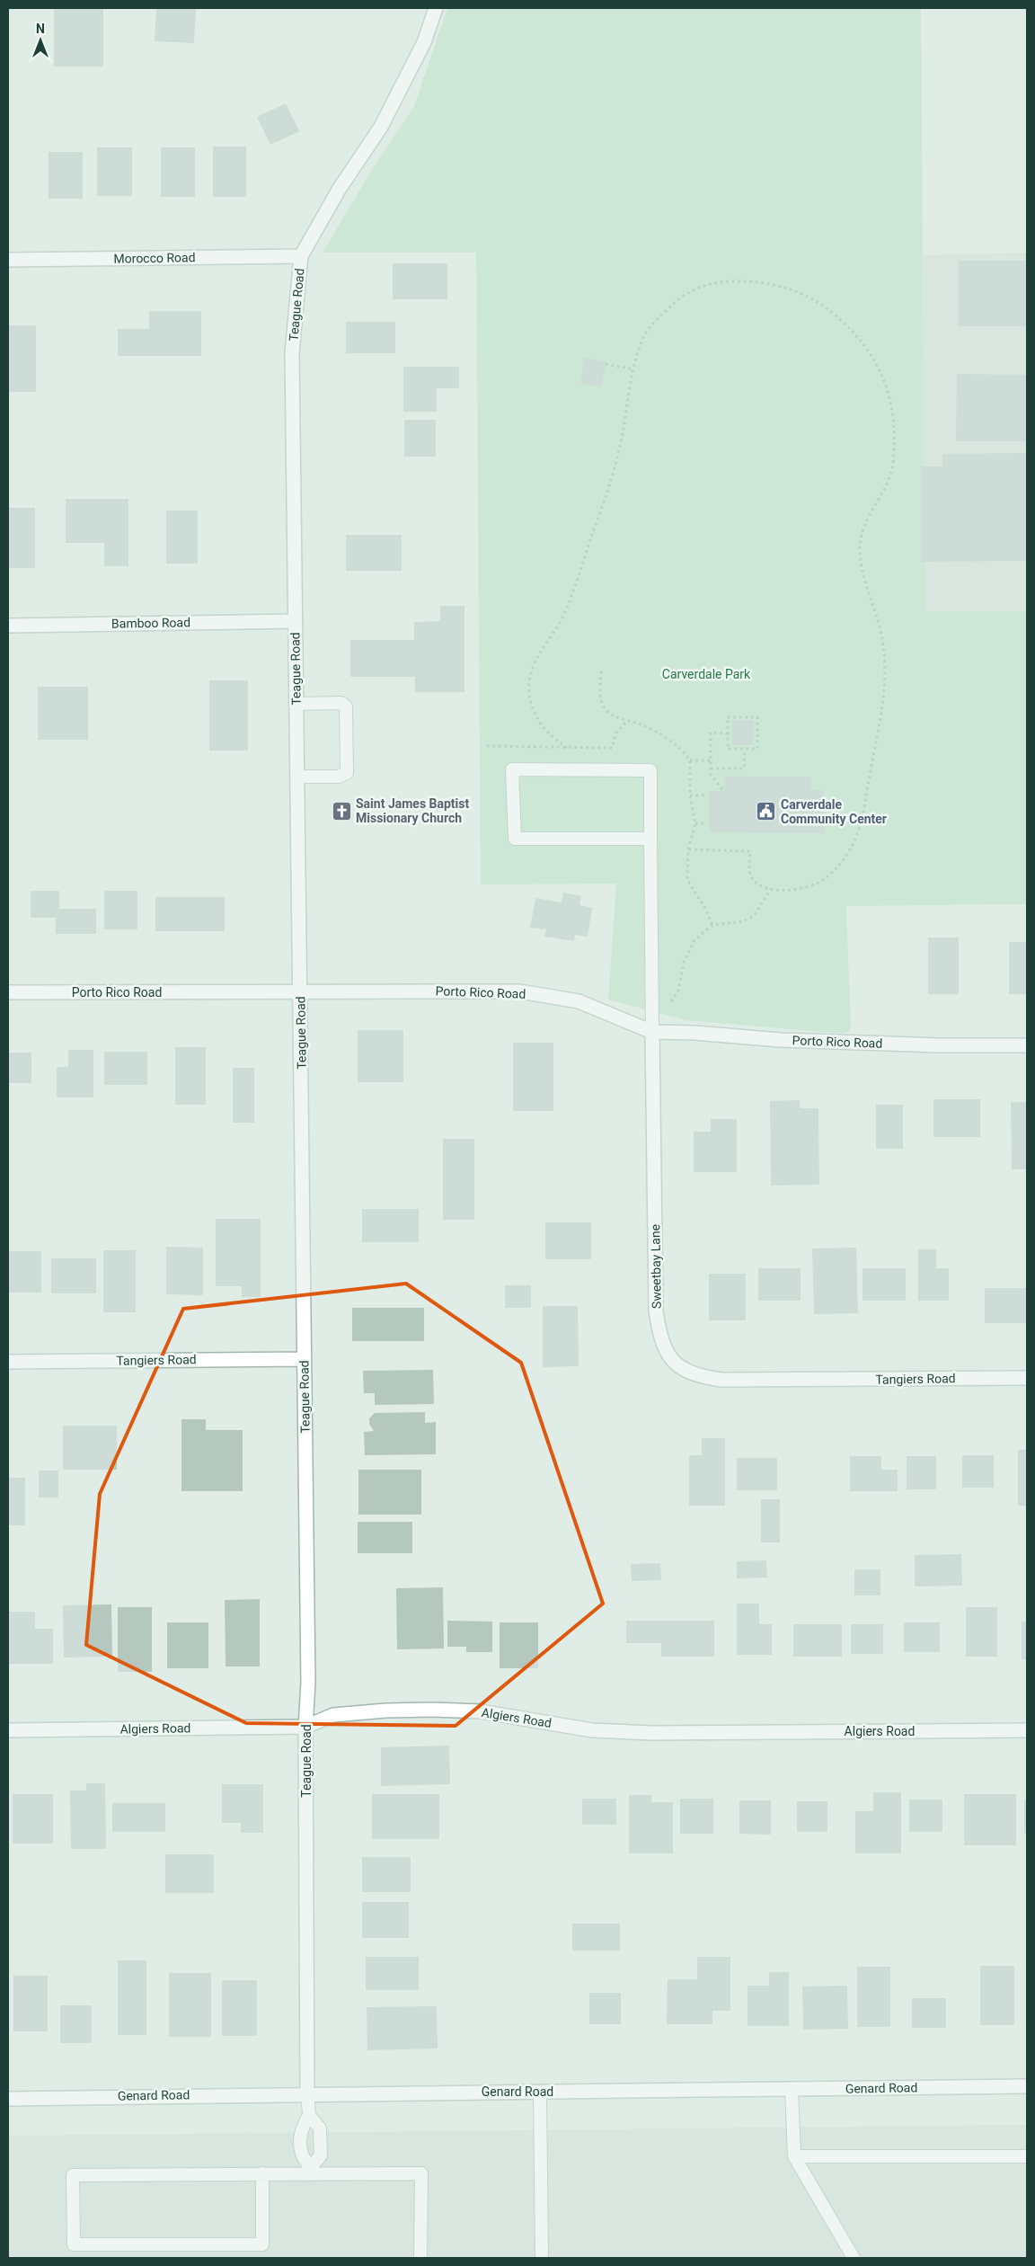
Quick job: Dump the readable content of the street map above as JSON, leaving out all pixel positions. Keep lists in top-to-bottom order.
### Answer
{
  "streets": {
    "street": [
      "Morocco Road",
      "Teague Road",
      "Bamboo Road",
      "Porto Rico Road",
      "Sweetbay Lane",
      "Tangiers Road",
      "Algiers Road",
      "Genard Road"
    ]
  },
  "crossings": [
    ["Morocco Road", "Teague Road"],
    ["Teague Road", "Bamboo Road"],
    ["Teague Road", "Porto Rico Road"],
    ["Teague Road", "Tangiers Road"],
    ["Teague Road", "Algiers Road"],
    ["Teague Road", "Genard Road"],
    ["Porto Rico Road", "Sweetbay Lane"],
    ["Sweetbay Lane", "Tangiers Road"]
  ],
  "parks": ["Carverdale Park"],
  "places": {
    "church": ["Saint James Baptist Missionary Church"],
    "public building": ["Carverdale Community Center"]
  },
  "north": "top"
}
